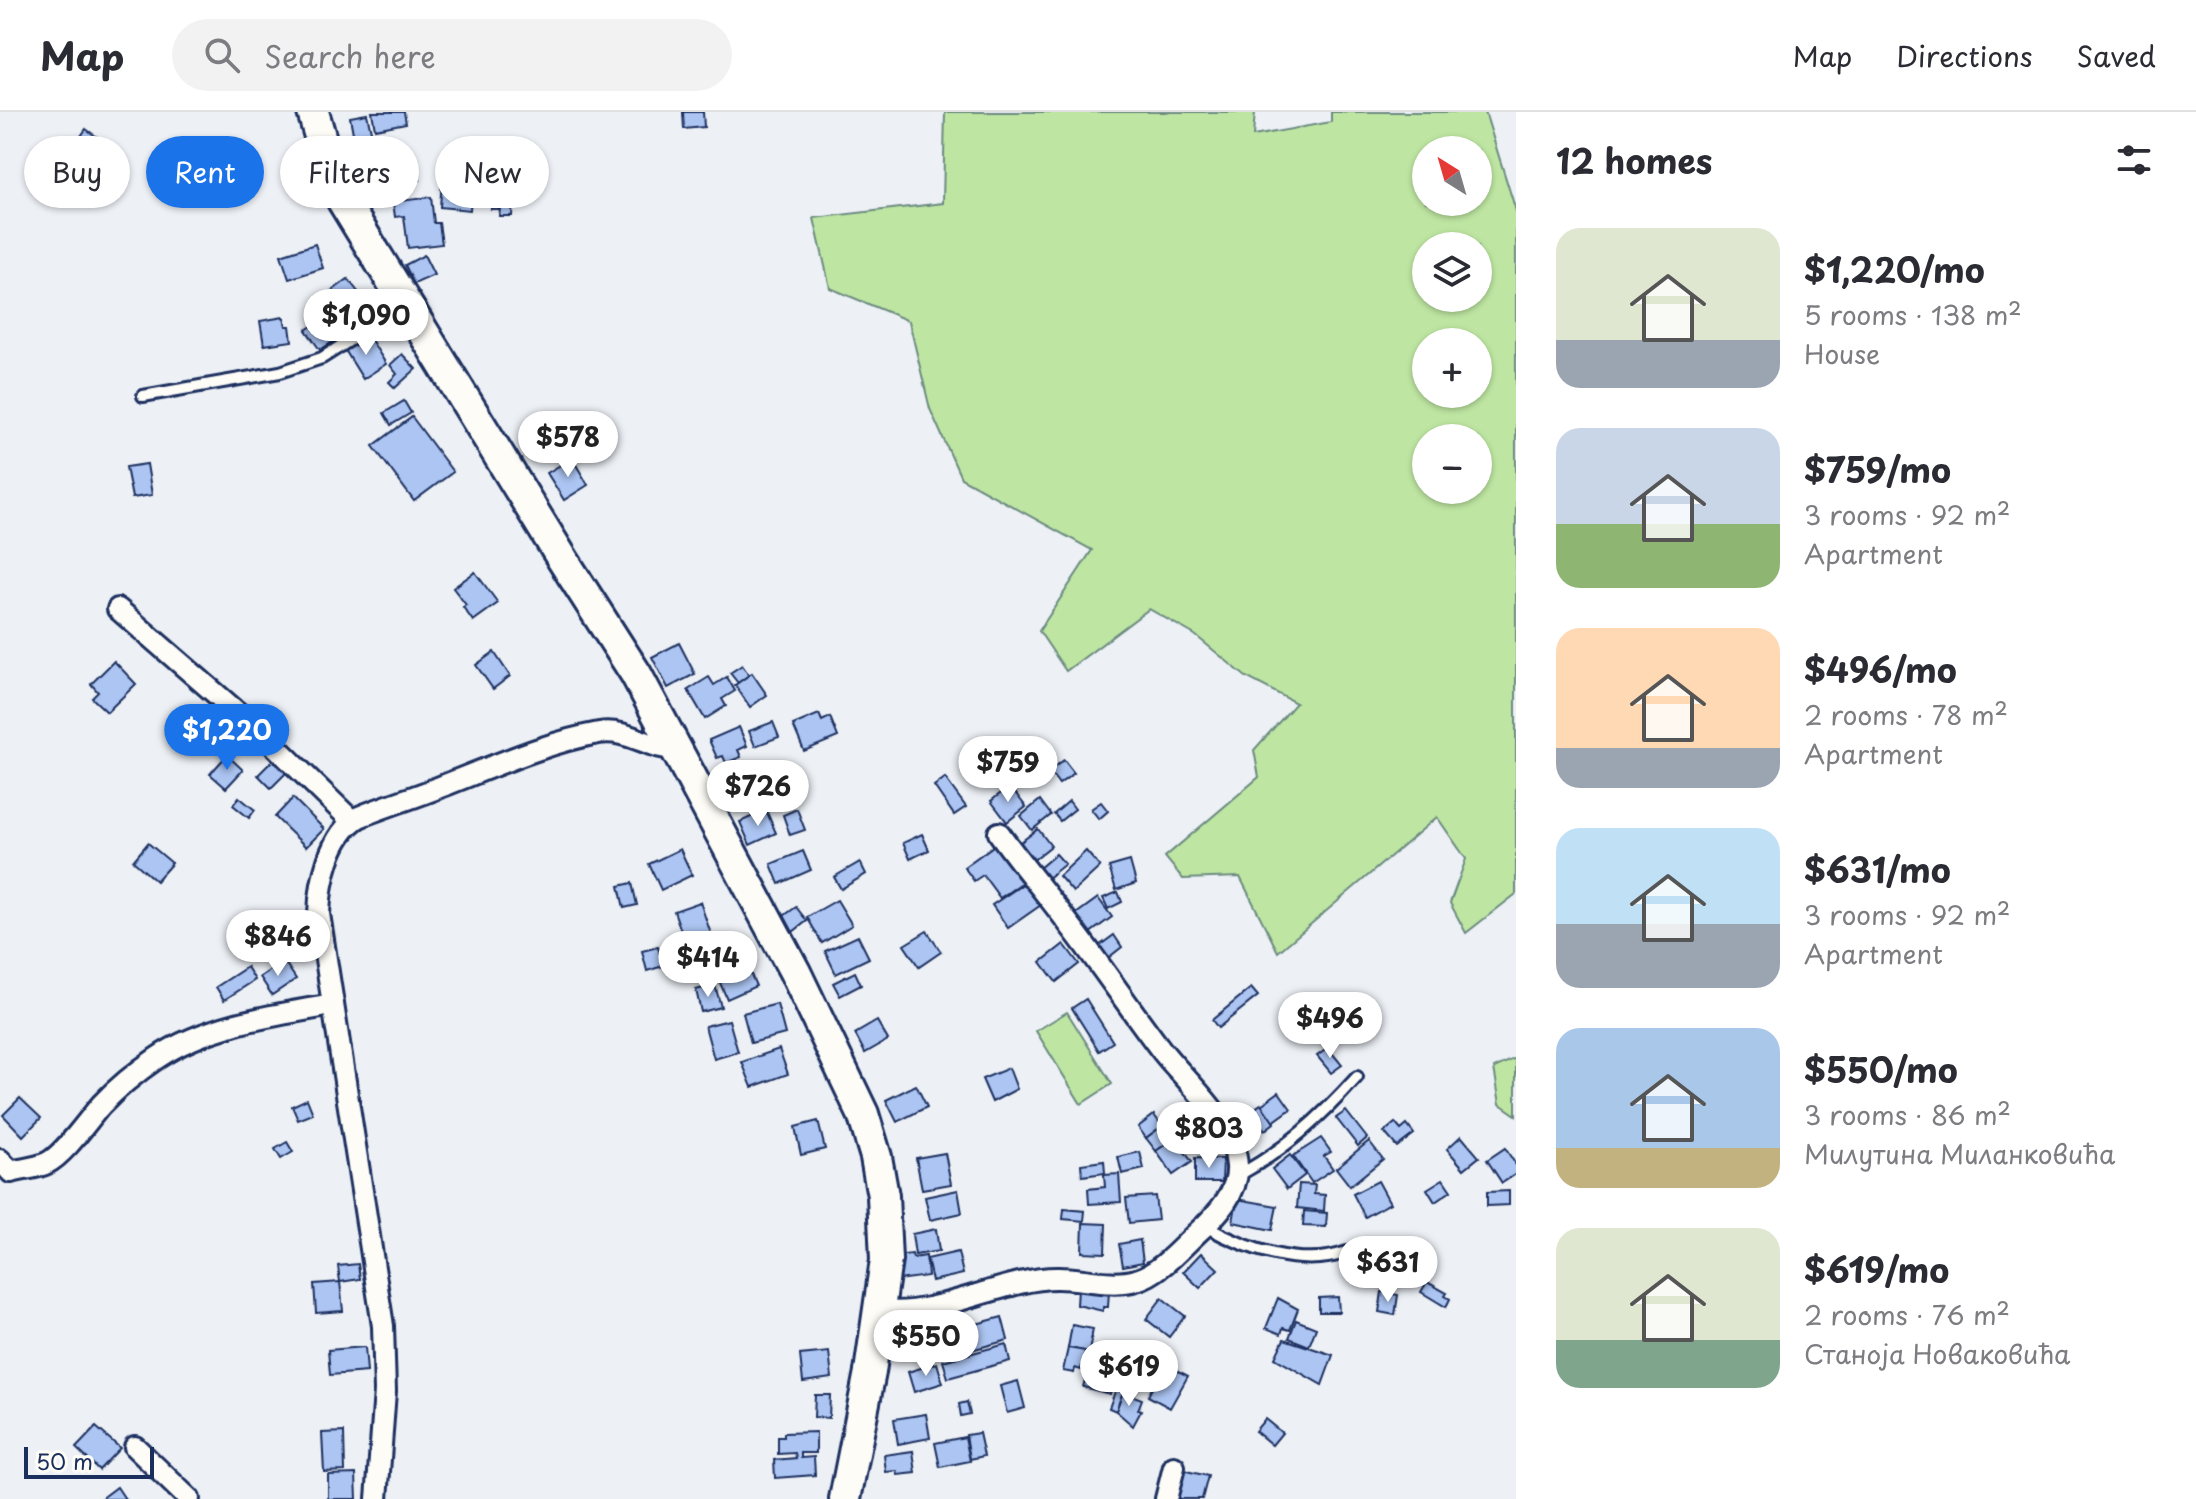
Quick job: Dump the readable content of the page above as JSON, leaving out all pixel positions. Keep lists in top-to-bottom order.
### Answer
{
  "scale_bar": "50 m",
  "north": "top left",
  "page": {
    "header": "Map",
    "search": "Search here",
    "nav": ["Map", "Directions", "Saved"],
    "heading": "12 homes",
    "map_buttons": ["+", "−"],
    "chip": [
      "Buy",
      "Rent",
      "Filters",
      "New"
    ],
    "list": [
      {
        "name": "$1,220/mo",
        "note": "5 rooms · 138 m² · House"
      },
      {
        "name": "$759/mo",
        "note": "3 rooms · 92 m² · Apartment"
      },
      {
        "name": "$496/mo",
        "note": "2 rooms · 78 m² · Apartment"
      },
      {
        "name": "$631/mo",
        "note": "3 rooms · 92 m² · Apartment"
      },
      {
        "name": "$550/mo",
        "note": "3 rooms · 86 m² · Милутина Миланковића"
      },
      {
        "name": "$619/mo",
        "note": "2 rooms · 76 m² · Станоја Новаковића"
      }
    ],
    "price": [
      "$1,090",
      "$578",
      "$1,220",
      "$759",
      "$726",
      "$846",
      "$414",
      "$496",
      "$803",
      "$631",
      "$550",
      "$619"
    ],
    "scale": "50 m"
  }
}
